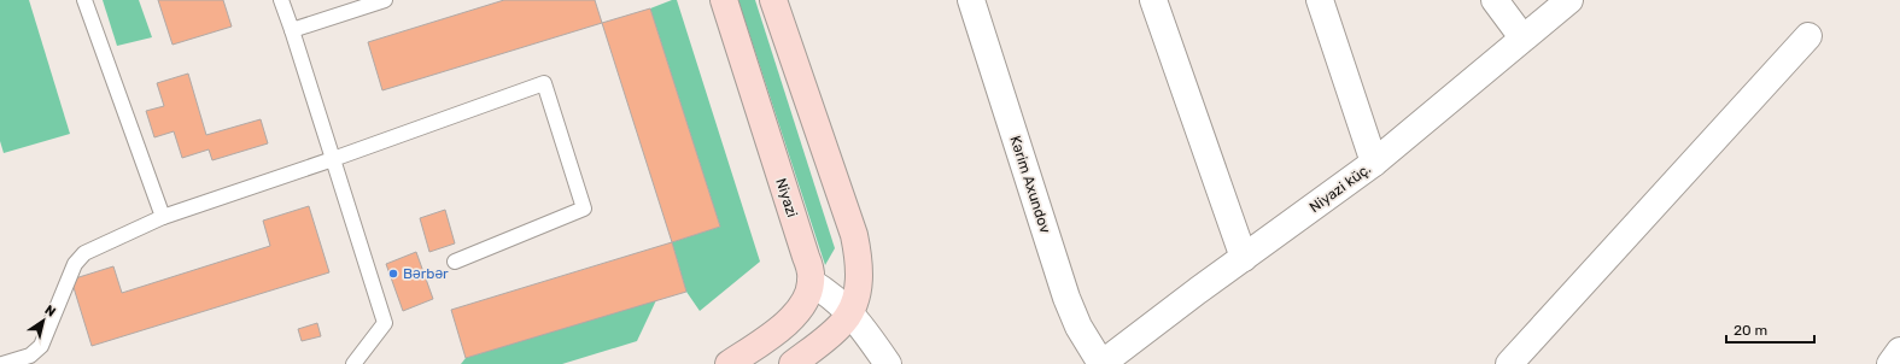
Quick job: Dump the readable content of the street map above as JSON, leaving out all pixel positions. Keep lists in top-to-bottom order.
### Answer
{
  "streets": {
    "main road": ["Niyazi"],
    "street": ["Kərim Axundov", "Niyazi küç."]
  },
  "crossings": [
    ["Kərim Axundov", "Niyazi küç."]
  ],
  "places": ["Bərbər"],
  "scale_bar": "20 m",
  "north": "top right"
}
